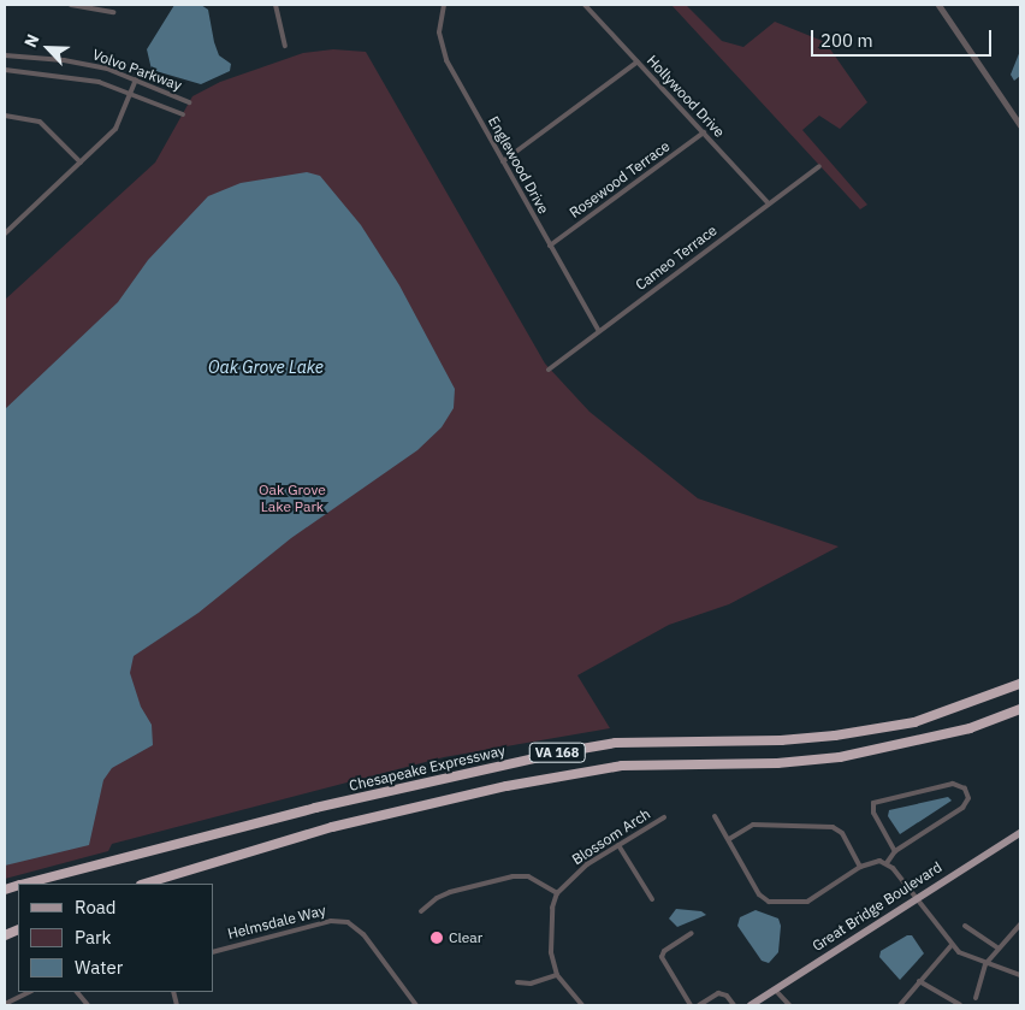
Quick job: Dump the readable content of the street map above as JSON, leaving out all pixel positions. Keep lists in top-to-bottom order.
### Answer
{
  "streets": {
    "highway": ["VA 168", "Chesapeake Expressway"],
    "main road": ["Great Bridge Boulevard"],
    "street": [
      "Volvo Parkway",
      "Hollywood Drive",
      "Englewood Drive",
      "Rosewood Terrace",
      "Cameo Terrace",
      "Blossom Arch",
      "Helmsdale Way"
    ]
  },
  "crossings": [
    ["Hollywood Drive", "Rosewood Terrace"],
    ["Hollywood Drive", "Cameo Terrace"],
    ["Englewood Drive", "Rosewood Terrace"],
    ["Englewood Drive", "Cameo Terrace"]
  ],
  "water": ["Oak Grove Lake"],
  "parks": ["Oak Grove Lake Park"],
  "places": ["Clear"],
  "legend": ["Road", "Park", "Water"],
  "scale_bar": "200 m",
  "north": "top left"
}
